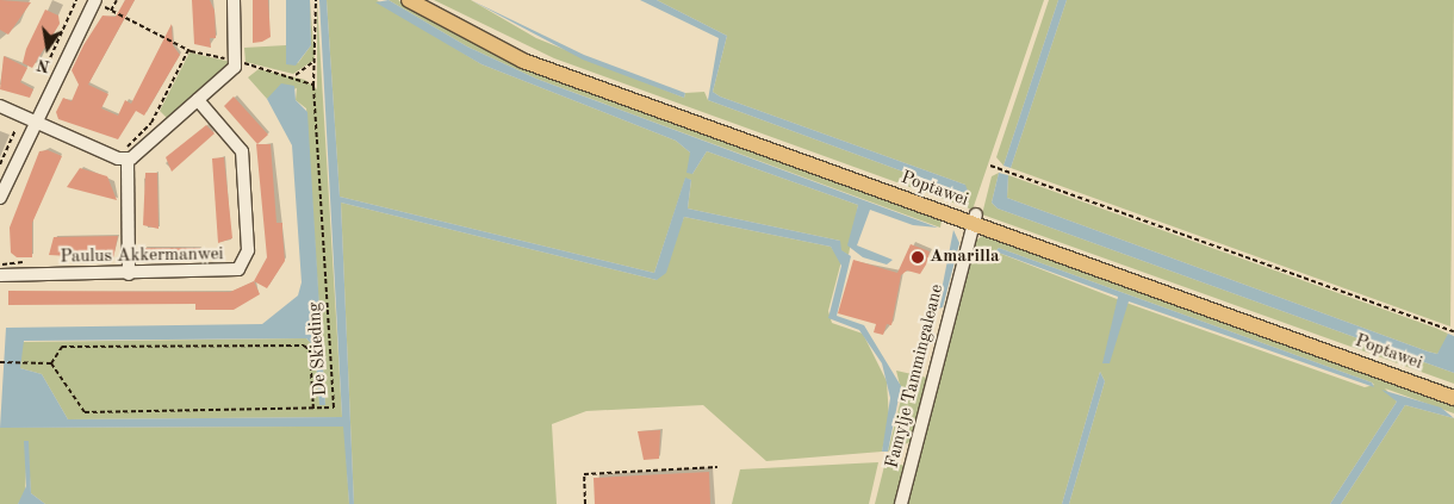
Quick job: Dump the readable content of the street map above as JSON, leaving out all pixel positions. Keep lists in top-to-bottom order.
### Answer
{
  "streets": {
    "main road": ["Poptawei"],
    "street": ["Paulus Akkermanwei", "Famylje Tammingaleane"],
    "path": ["De Skieding"]
  },
  "crossings": [
    ["Poptawei", "Famylje Tammingaleane"]
  ],
  "places": ["Amarilla"],
  "north": "bottom"
}
